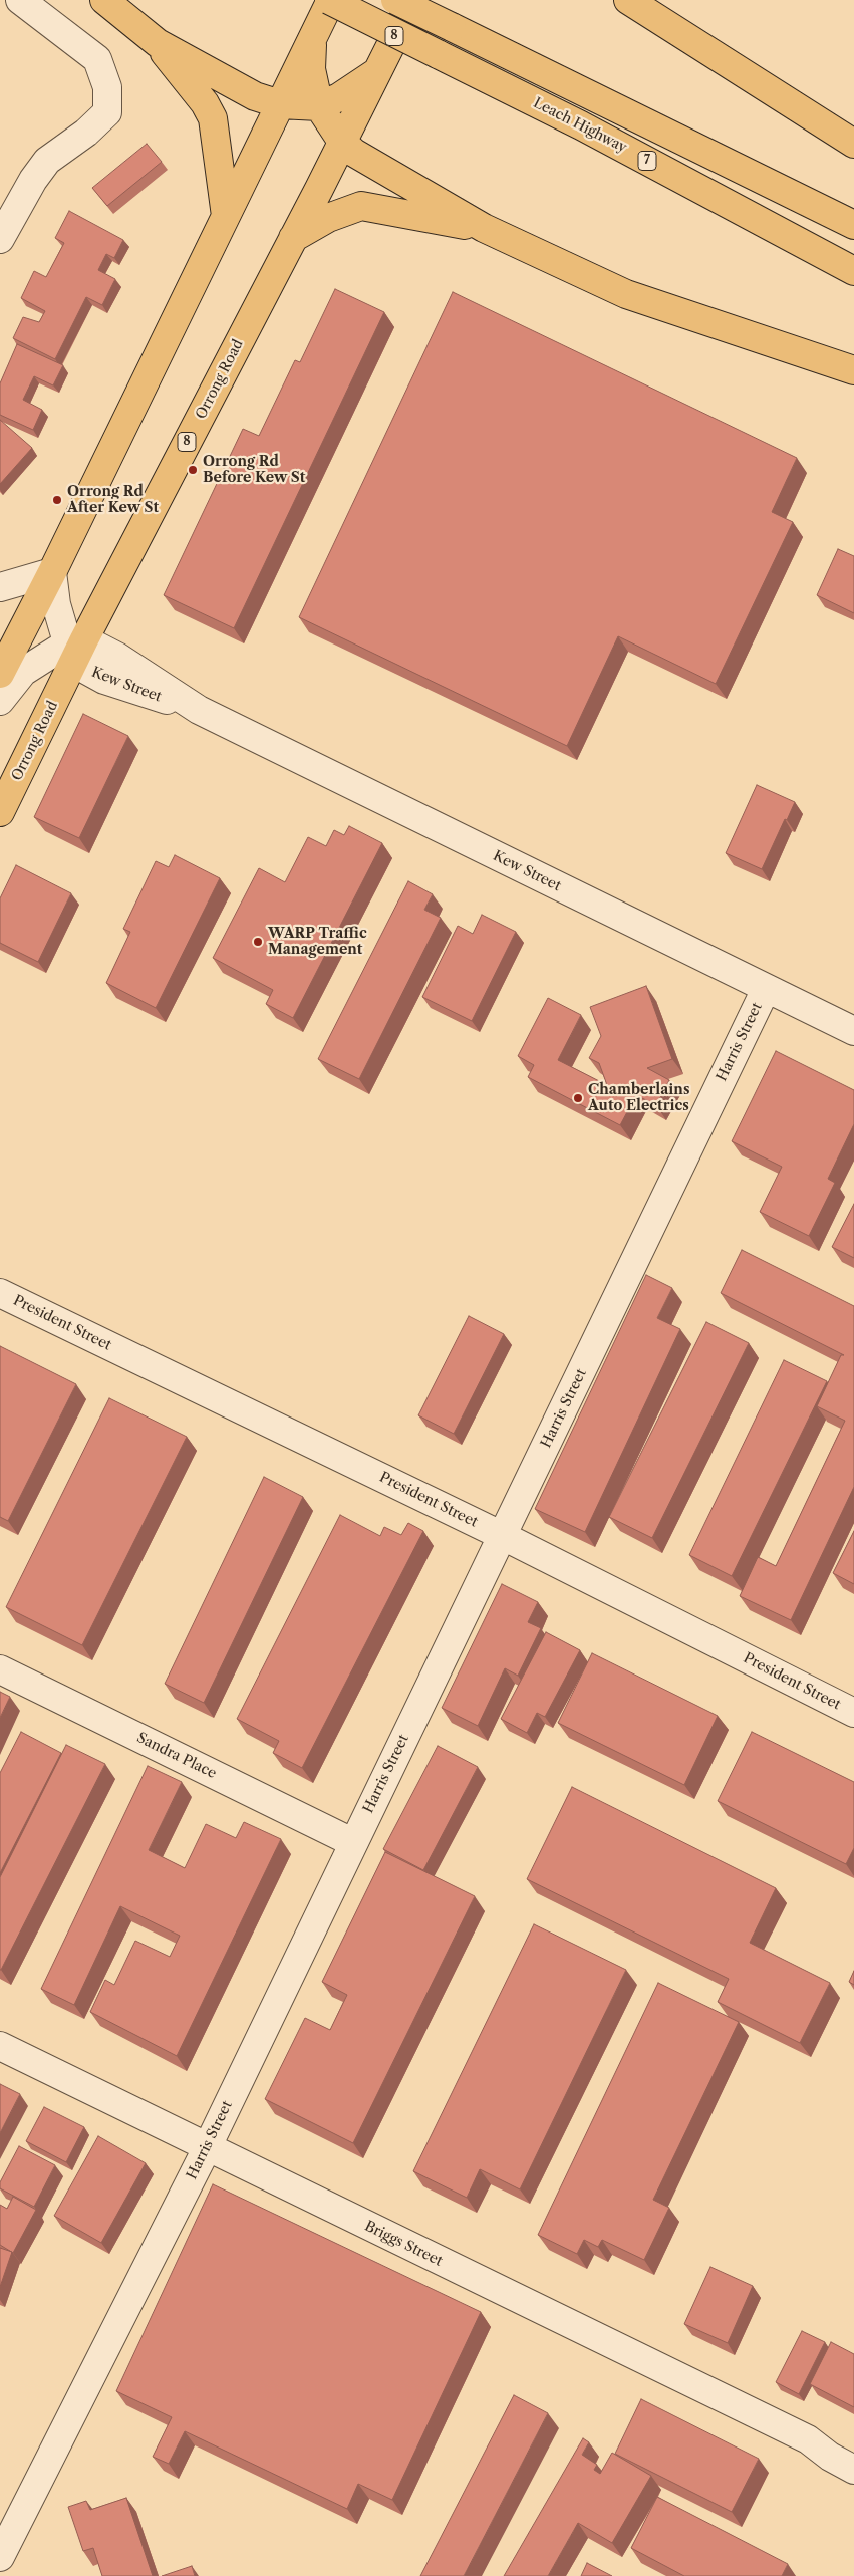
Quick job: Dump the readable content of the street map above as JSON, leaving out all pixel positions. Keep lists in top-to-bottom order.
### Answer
{
  "streets": {
    "highway": [
      "8",
      "Leach Highway",
      "7",
      "Orrong Road"
    ],
    "street": [
      "Kew Street",
      "Harris Street",
      "President Street",
      "Sandra Place",
      "Briggs Street"
    ]
  },
  "crossings": [
    ["Orrong Road", "Kew Street"],
    ["Kew Street", "Harris Street"],
    ["Harris Street", "President Street"],
    ["Harris Street", "Sandra Place"],
    ["Harris Street", "Briggs Street"]
  ],
  "places": [
    "Orrong Rd Before Kew St",
    "Orrong Rd After Kew St",
    "WARP Traffic Management",
    "Chamberlains Auto Electrics"
  ]
}
